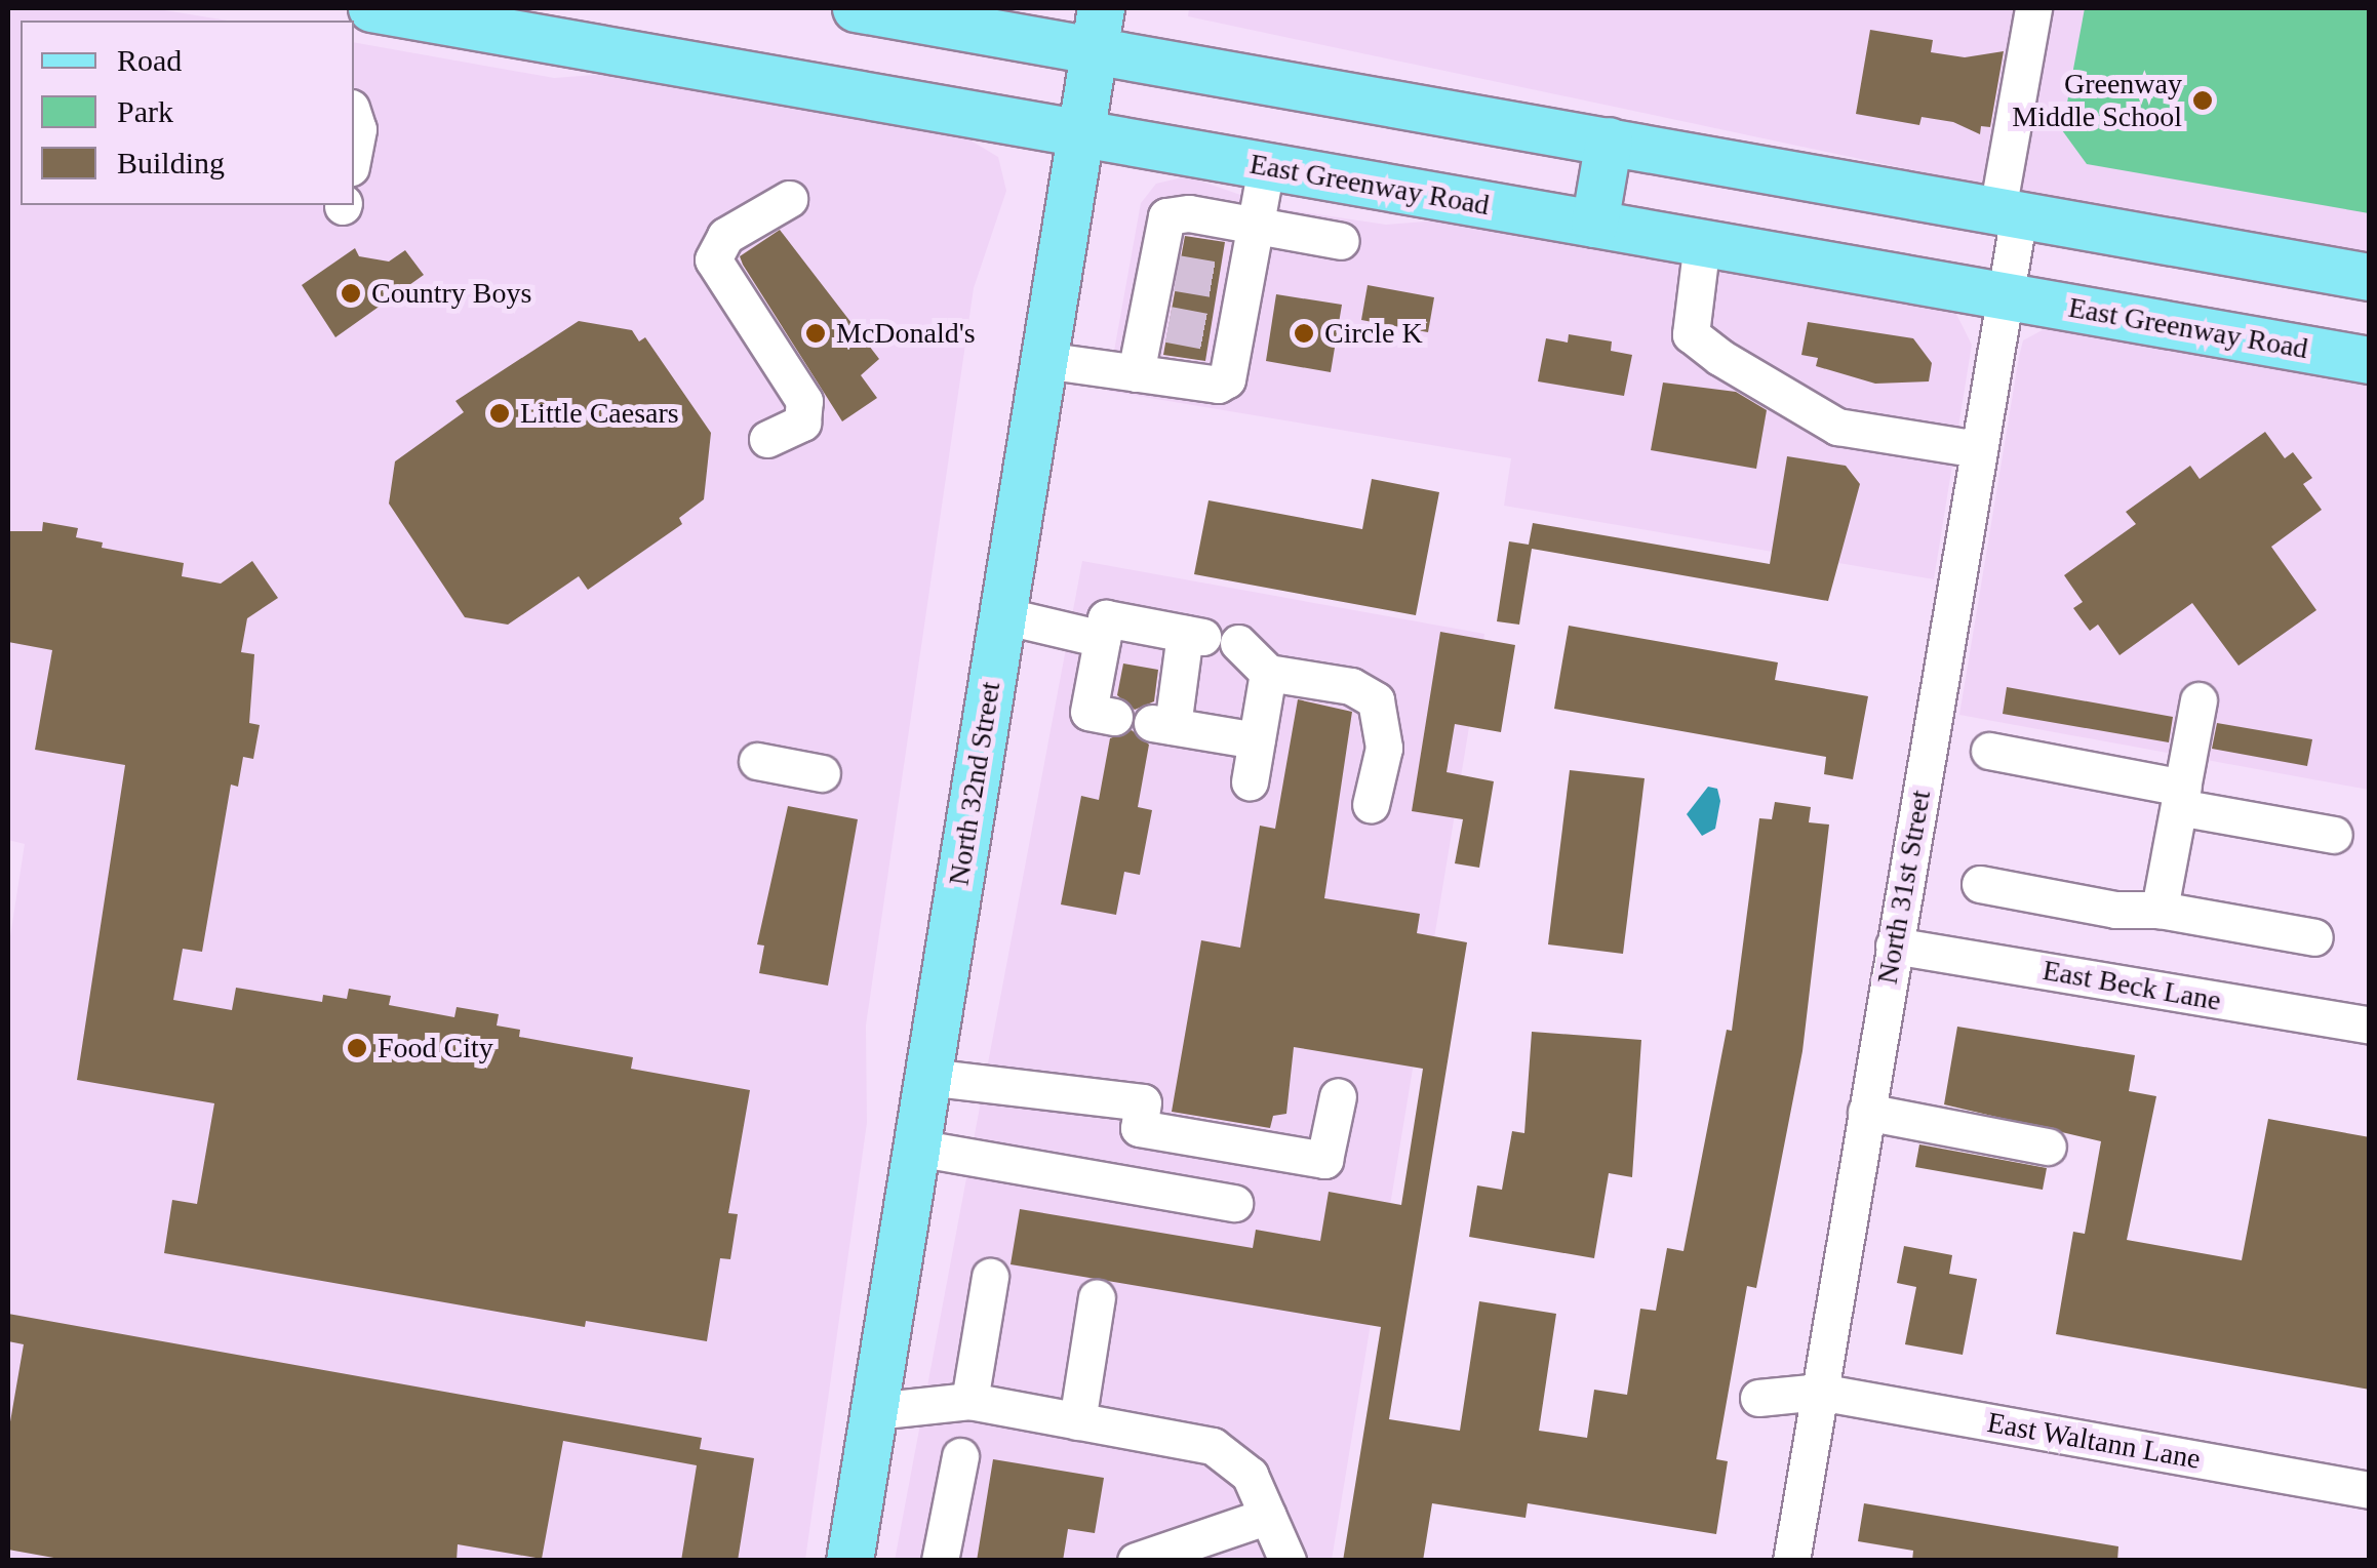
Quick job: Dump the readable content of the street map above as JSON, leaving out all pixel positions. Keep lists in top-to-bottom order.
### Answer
{
  "streets": {
    "main road": ["East Greenway Road", "North 32nd Street"],
    "street": ["North 31st Street", "East Beck Lane", "East Waltann Lane"]
  },
  "crossings": [
    ["East Greenway Road", "North 32nd Street"],
    ["East Greenway Road", "North 31st Street"],
    ["North 31st Street", "East Beck Lane"],
    ["North 31st Street", "East Waltann Lane"]
  ],
  "places": [
    "Greenway Middle School",
    "Country Boys",
    "McDonald's",
    "Circle K",
    "Little Caesars",
    "Food City"
  ],
  "legend": ["Road", "Park", "Building"]
}
